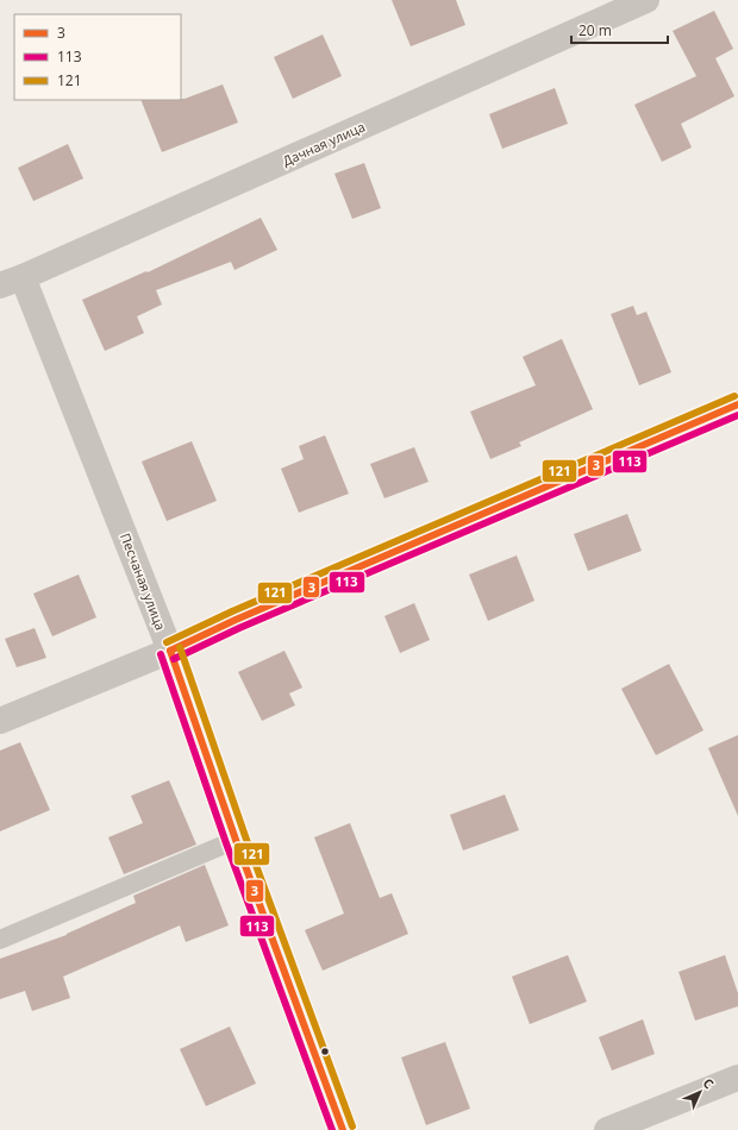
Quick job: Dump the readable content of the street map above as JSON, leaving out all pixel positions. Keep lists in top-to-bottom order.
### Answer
{
  "streets": {
    "street": ["Дачная улица", "Песчаная улица"]
  },
  "crossings": [
    ["Дачная улица", "Песчаная улица"]
  ],
  "lines": ["transit line 121", "transit line 3", "transit line 113"],
  "legend": ["3", "113", "121"],
  "scale_bar": "20 m",
  "north": "top right"
}
